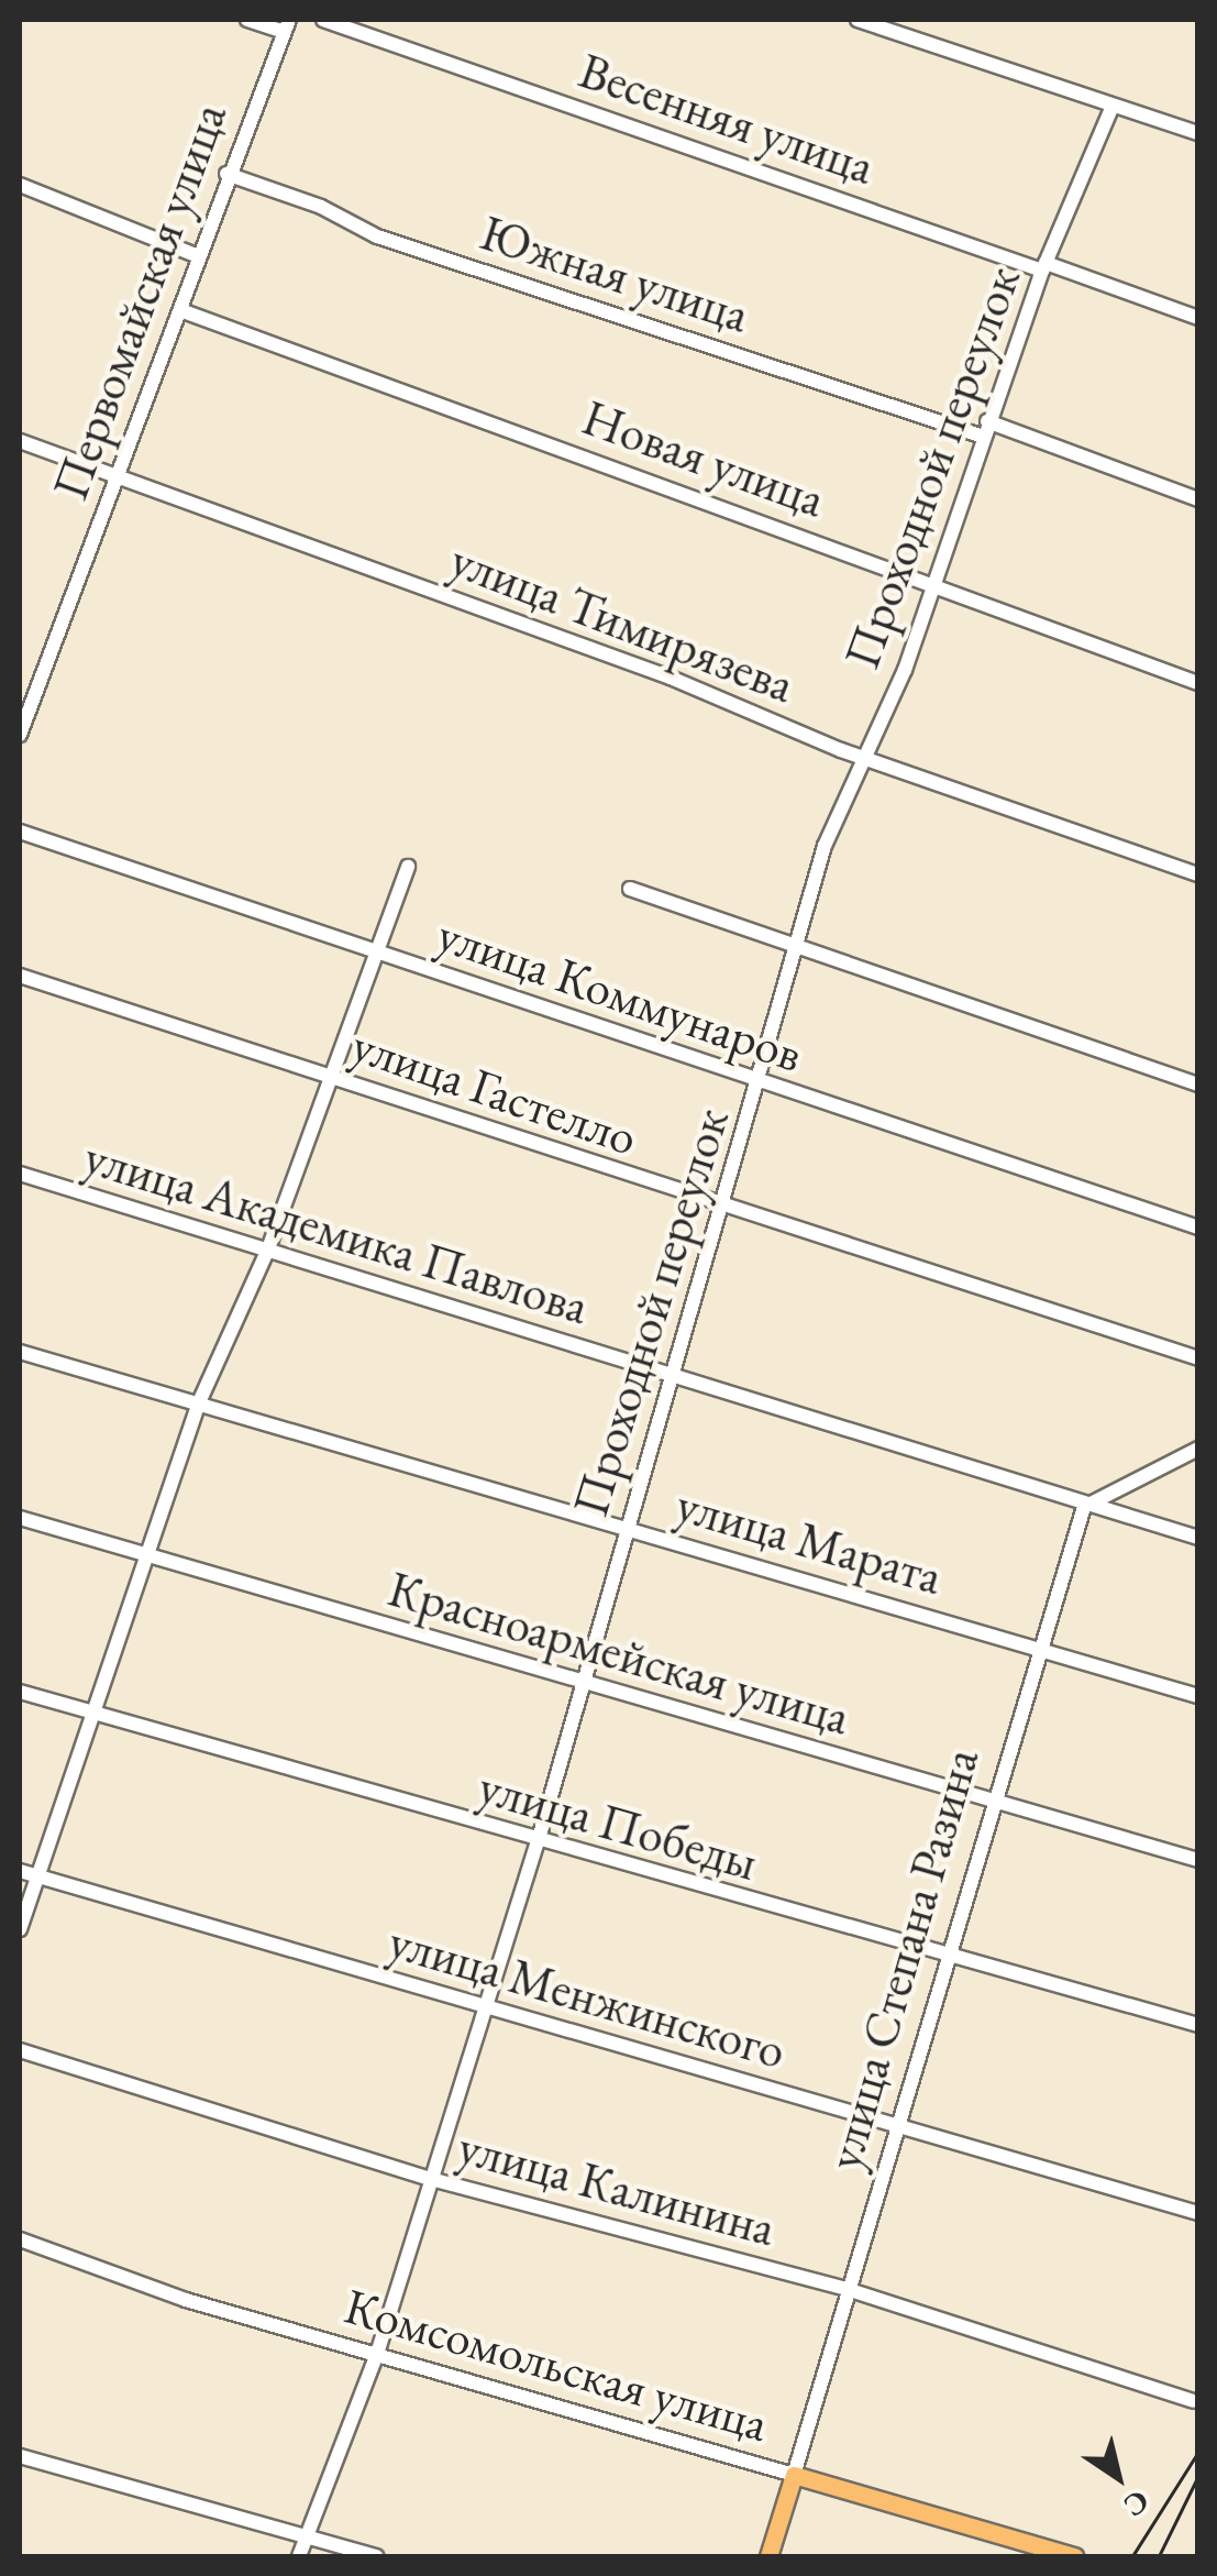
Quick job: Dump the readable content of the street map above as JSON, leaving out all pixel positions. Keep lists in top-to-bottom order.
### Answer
{
  "streets": {
    "main road": ["улица Степана Разина", "Комсомольская улица"],
    "street": [
      "Весенняя улица",
      "Южная улица",
      "Первомайская улица",
      "Новая улица",
      "Проходной переулок",
      "улица Тимирязева",
      "улица Коммунаров",
      "улица Гастелло",
      "улица Академика Павлова",
      "улица Марата",
      "Красноармейская улица",
      "улица Победы",
      "улица Менжинского",
      "улица Калинина"
    ]
  },
  "crossings": [
    ["Весенняя улица", "Проходной переулок"],
    ["Южная улица", "Первомайская улица"],
    ["Южная улица", "Проходной переулок"],
    ["Первомайская улица", "Новая улица"],
    ["Первомайская улица", "улица Тимирязева"],
    ["Новая улица", "Проходной переулок"],
    ["Проходной переулок", "улица Тимирязева"],
    ["Проходной переулок", "улица Коммунаров"],
    ["Проходной переулок", "улица Гастелло"],
    ["Проходной переулок", "улица Академика Павлова"],
    ["Проходной переулок", "улица Марата"],
    ["Проходной переулок", "Красноармейская улица"],
    ["Проходной переулок", "улица Победы"],
    ["Проходной переулок", "улица Менжинского"],
    ["Проходной переулок", "улица Калинина"],
    ["Проходной переулок", "Комсомольская улица"],
    ["улица Академика Павлова", "улица Степана Разина"],
    ["улица Марата", "улица Степана Разина"],
    ["Красноармейская улица", "улица Степана Разина"],
    ["улица Победы", "улица Степана Разина"],
    ["улица Степана Разина", "улица Менжинского"],
    ["улица Степана Разина", "улица Калинина"],
    ["улица Степана Разина", "Комсомольская улица"]
  ],
  "north": "bottom right"
}
